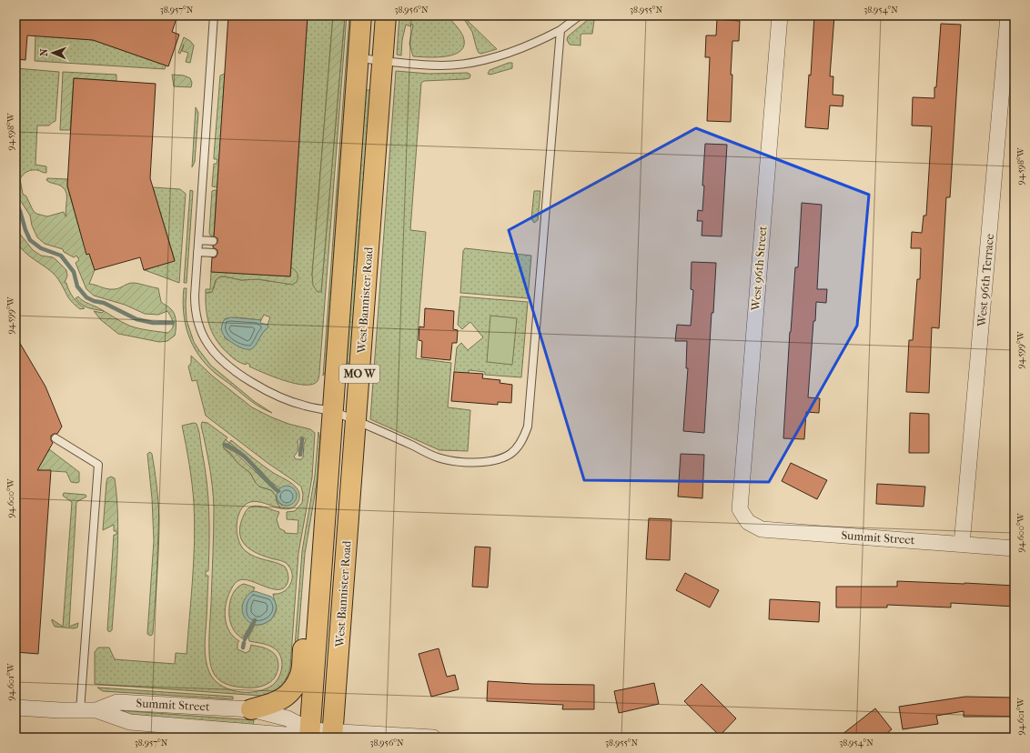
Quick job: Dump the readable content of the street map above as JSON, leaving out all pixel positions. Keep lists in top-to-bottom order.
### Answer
{
  "streets": {
    "main road": ["West Bannister Road", "MO W"],
    "street": ["West 96th Street", "West 96th Terrace", "Summit Street"]
  },
  "crossings": [
    ["West 96th Street", "Summit Street"],
    ["West 96th Terrace", "Summit Street"],
    ["West Bannister Road", "Summit Street"]
  ],
  "north": "left",
  "coordinates": [
    "38.957°N",
    "38.956°N",
    "38.955°N",
    "38.954°N",
    "94.598°W",
    "94.599°W",
    "94.600°W",
    "94.601°W"
  ]
}
